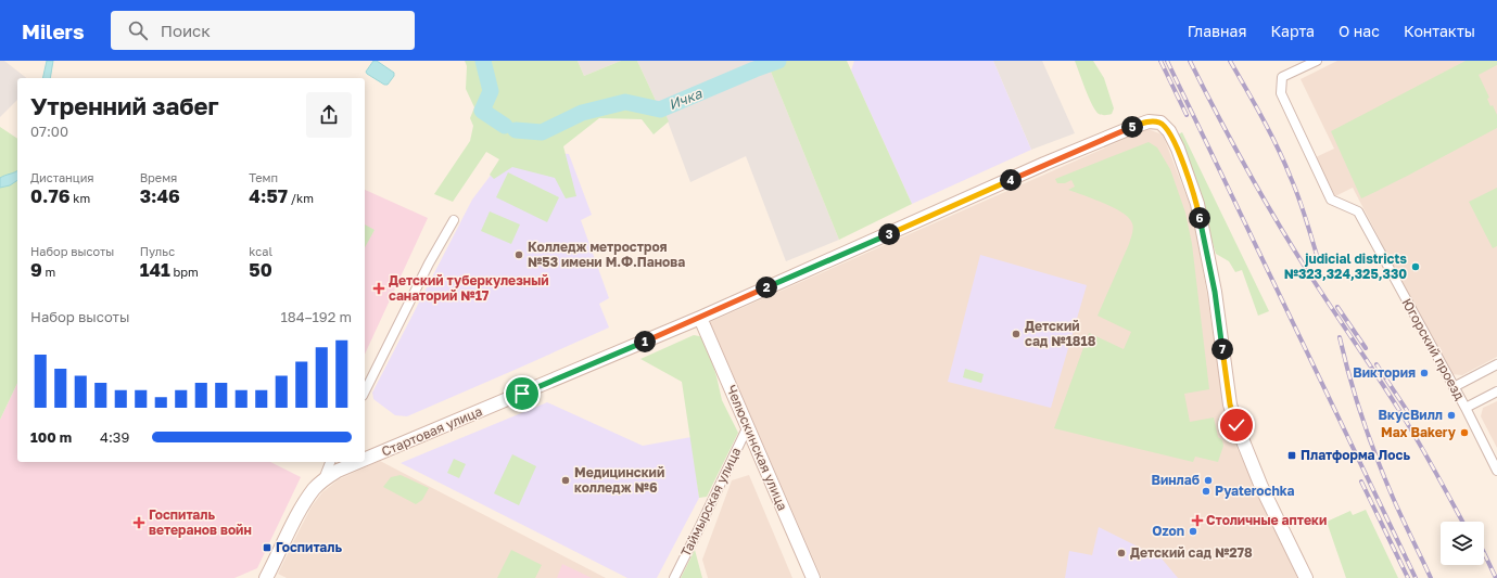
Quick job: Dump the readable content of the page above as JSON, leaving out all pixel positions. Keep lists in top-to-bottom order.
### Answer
{
  "streets": {
    "street": [
      "Югорский проезд",
      "Стартовая улица",
      "Челюскинская улица",
      "Таймырская улица"
    ]
  },
  "crossings": [
    ["Стартовая улица", "Челюскинская улица"],
    ["Челюскинская улица", "Таймырская улица"]
  ],
  "water": ["Ичка"],
  "places": {
    "other": [
      "Колледж метростроя №53 имени М.Ф.Панова",
      "judicial districts №323,324,325,330",
      "Детский сад №1818",
      "Виктория",
      "ВкусВилл",
      "Max Bakery",
      "Медицинский колледж №6",
      "Винлаб",
      "Pyaterochka",
      "Ozon",
      "Детский сад №278"
    ],
    "health": ["Детский туберкулезный санаторий №17", "Столичные аптеки", "Госпиталь ветеранов войн"],
    "transit": ["Платформа Лось", "Госпиталь"]
  },
  "page": {
    "header": "Milers",
    "search": "Поиск",
    "nav": [
      "Главная",
      "Карта",
      "О нас",
      "Контакты"
    ],
    "heading": ["Утренний забег", "07:00"],
    "pins": [
      "5",
      "4",
      "6",
      "3",
      "2",
      "1",
      "7"
    ],
    "stats": [
      ["Дистанция", "0.76 km"],
      ["Время", "3:46"],
      ["Темп", "4:57 /km"],
      ["Набор высоты", "9 m"],
      ["Пульс", "141 bpm"],
      ["kcal", "50"]
    ],
    "chart": ["Набор высоты", "184–192 m"],
    "list": [
      {
        "name": "100 m",
        "note": "4:39"
      }
    ]
  }
}
